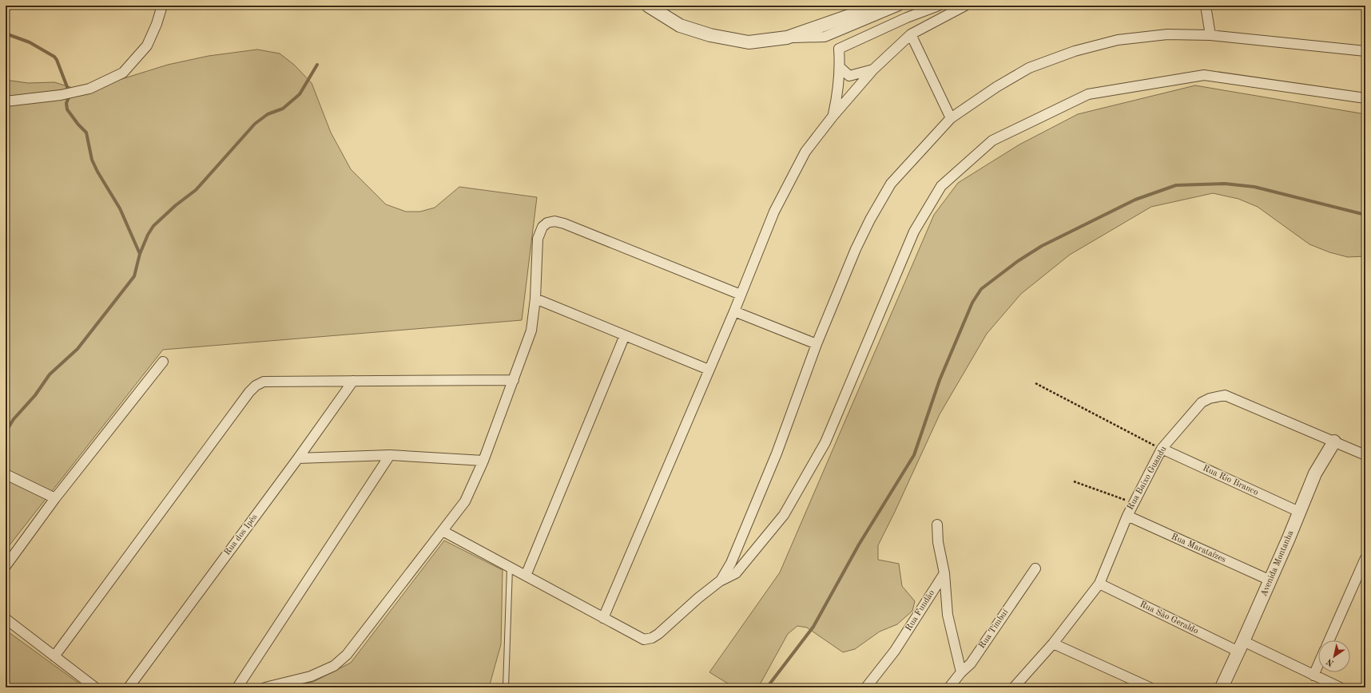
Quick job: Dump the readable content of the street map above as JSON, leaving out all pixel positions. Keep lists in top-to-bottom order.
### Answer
{
  "streets": {
    "street": [
      "Rua Baixo Guandu",
      "Rua Rio Branco",
      "Rua dos Ipês",
      "Rua Marataízes",
      "Avenida Montanha",
      "Rua Fundão",
      "Rua São Geraldo",
      "Rua Timbuí"
    ]
  },
  "crossings": [
    ["Rua Baixo Guandu", "Rua Rio Branco"],
    ["Rua Baixo Guandu", "Rua Marataízes"],
    ["Rua Baixo Guandu", "Avenida Montanha"],
    ["Rua Baixo Guandu", "Rua São Geraldo"],
    ["Rua Rio Branco", "Avenida Montanha"],
    ["Rua Marataízes", "Avenida Montanha"],
    ["Avenida Montanha", "Rua São Geraldo"]
  ],
  "north": "bottom left"
}
